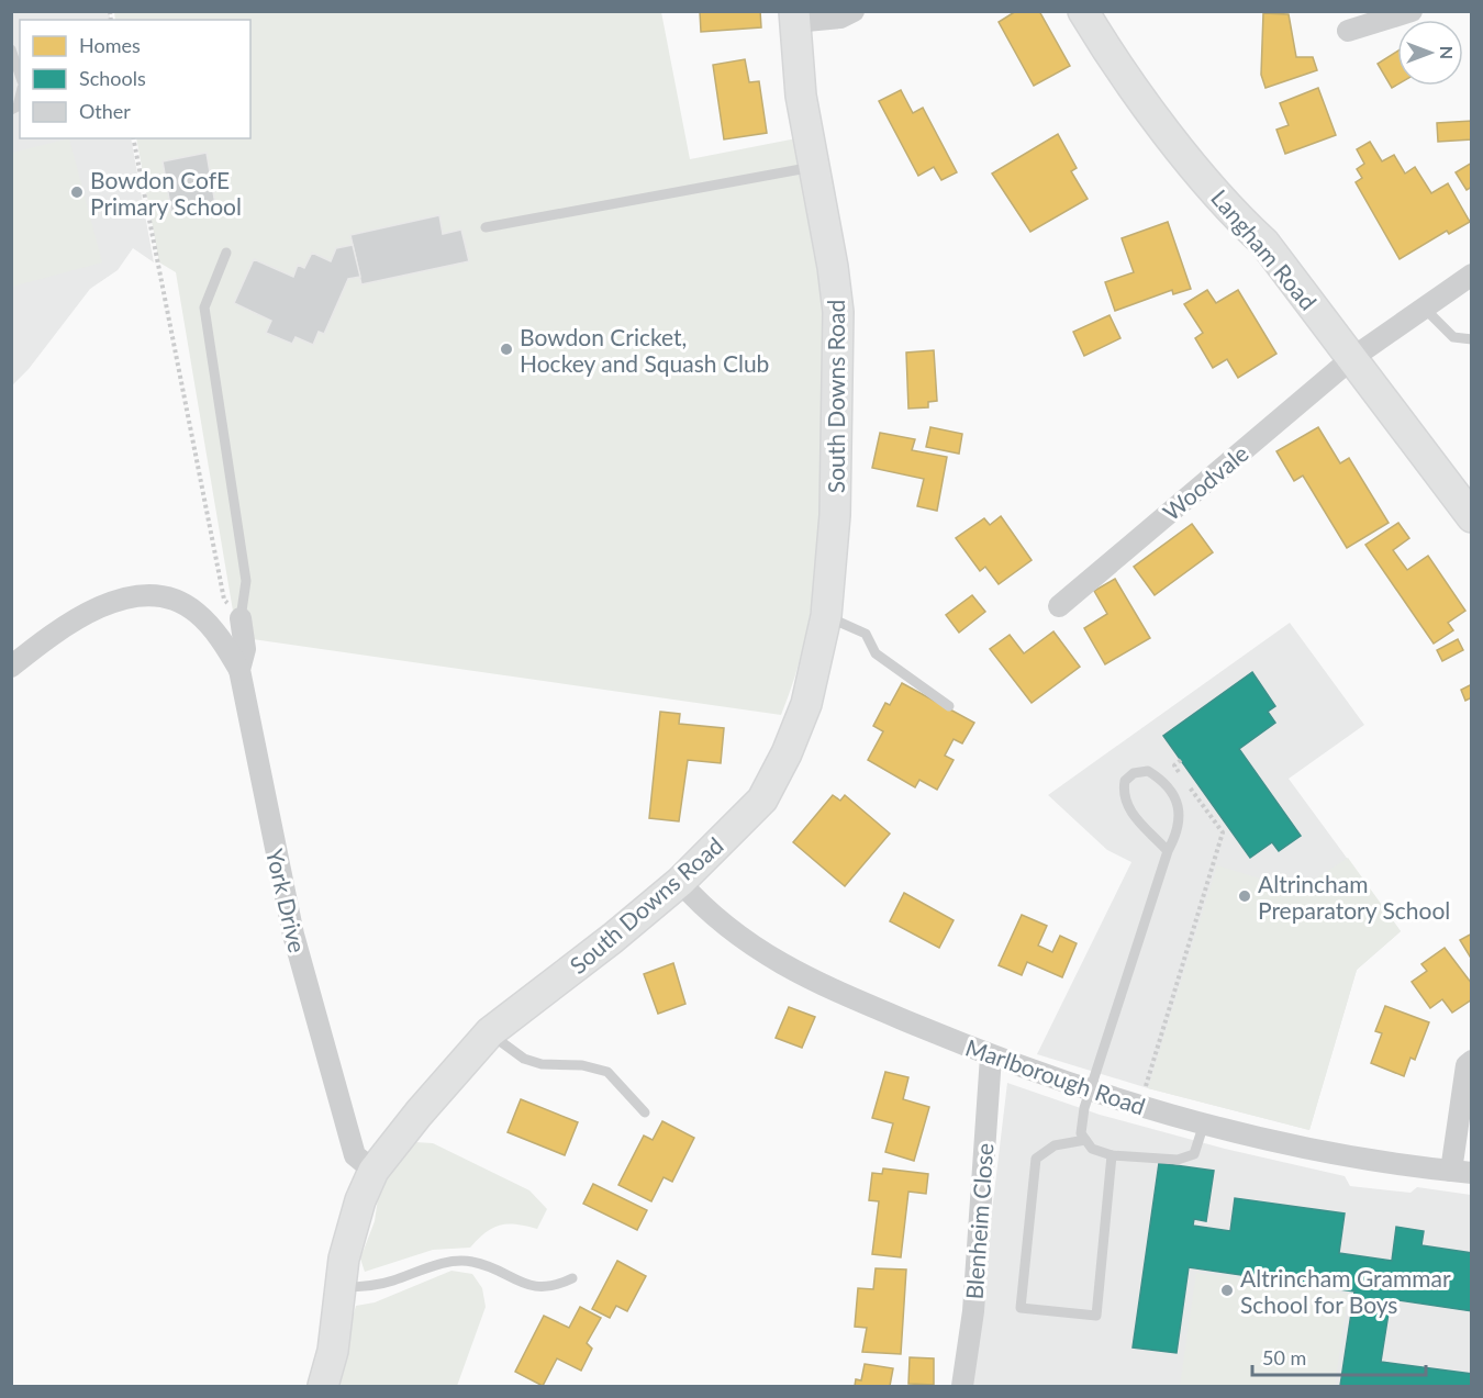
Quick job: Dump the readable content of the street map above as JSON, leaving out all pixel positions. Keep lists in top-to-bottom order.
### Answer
{
  "streets": {
    "main road": ["Langham Road", "South Downs Road"],
    "street": [
      "Woodvale",
      "York Drive",
      "Marlborough Road",
      "Blenheim Close"
    ]
  },
  "crossings": [
    ["Langham Road", "Woodvale"],
    ["South Downs Road", "York Drive"],
    ["South Downs Road", "Marlborough Road"],
    ["Marlborough Road", "Blenheim Close"]
  ],
  "places": [
    "Bowdon CofE Primary School",
    "Bowdon Cricket, Hockey and Squash Club",
    "Altrincham Preparatory School",
    "Altrincham Grammar School for Boys"
  ],
  "legend": ["Homes", "Schools", "Other"],
  "scale_bar": "50 m",
  "north": "right"
}
